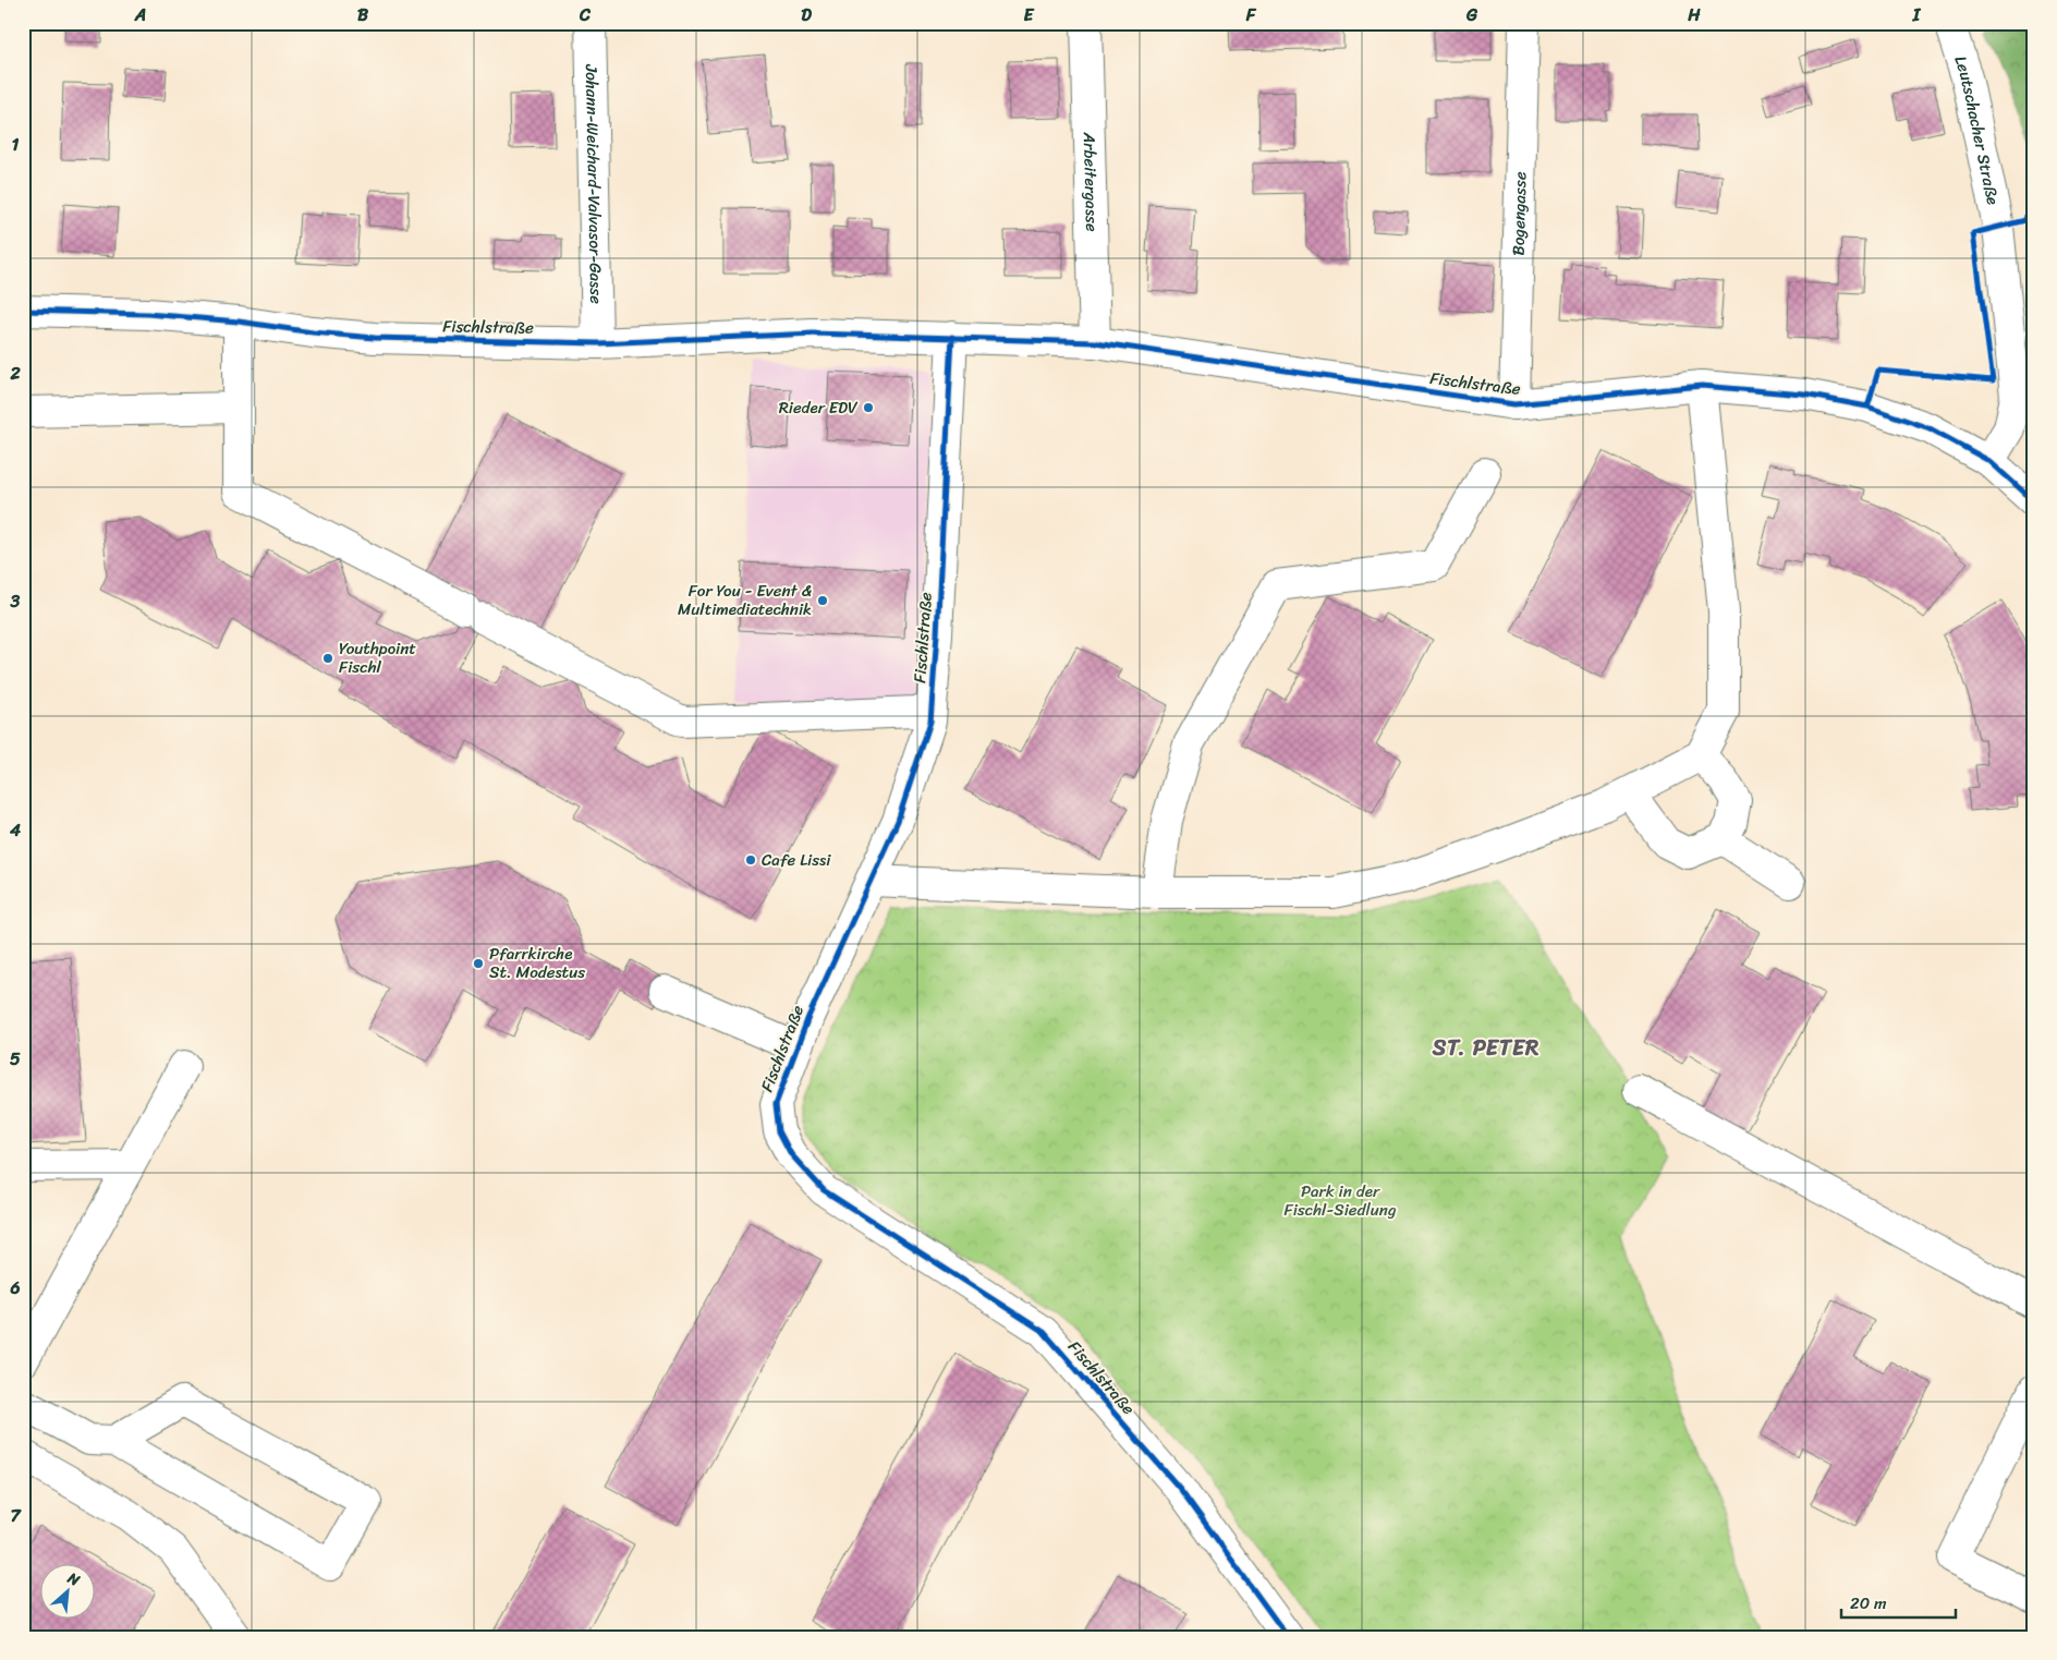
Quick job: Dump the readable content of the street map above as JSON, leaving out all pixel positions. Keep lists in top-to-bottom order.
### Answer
{
  "streets": {
    "street": [
      "Leutschacher Straße",
      "Johann-Weichard-Valvasor-Gasse",
      "Arbeitergasse",
      "Bogengasse",
      "Fischlstraße"
    ]
  },
  "crossings": [
    ["Leutschacher Straße", "Fischlstraße"],
    ["Johann-Weichard-Valvasor-Gasse", "Fischlstraße"],
    ["Arbeitergasse", "Fischlstraße"],
    ["Bogengasse", "Fischlstraße"]
  ],
  "districts": ["ST. PETER"],
  "parks": ["Park in der Fischl-Siedlung"],
  "places": [
    "Rieder EDV",
    "For You - Event & Multimediatechnik",
    "Youthpoint Fischl",
    "Cafe Lissi",
    "Pfarrkirche St. Modestus"
  ],
  "scale_bar": "20 m",
  "north": "top right",
  "grid": {
    "columns": [
      "A",
      "B",
      "C",
      "D",
      "E",
      "F",
      "G",
      "H",
      "I"
    ],
    "rows": [
      "1",
      "2",
      "3",
      "4",
      "5",
      "6",
      "7"
    ]
  }
}
